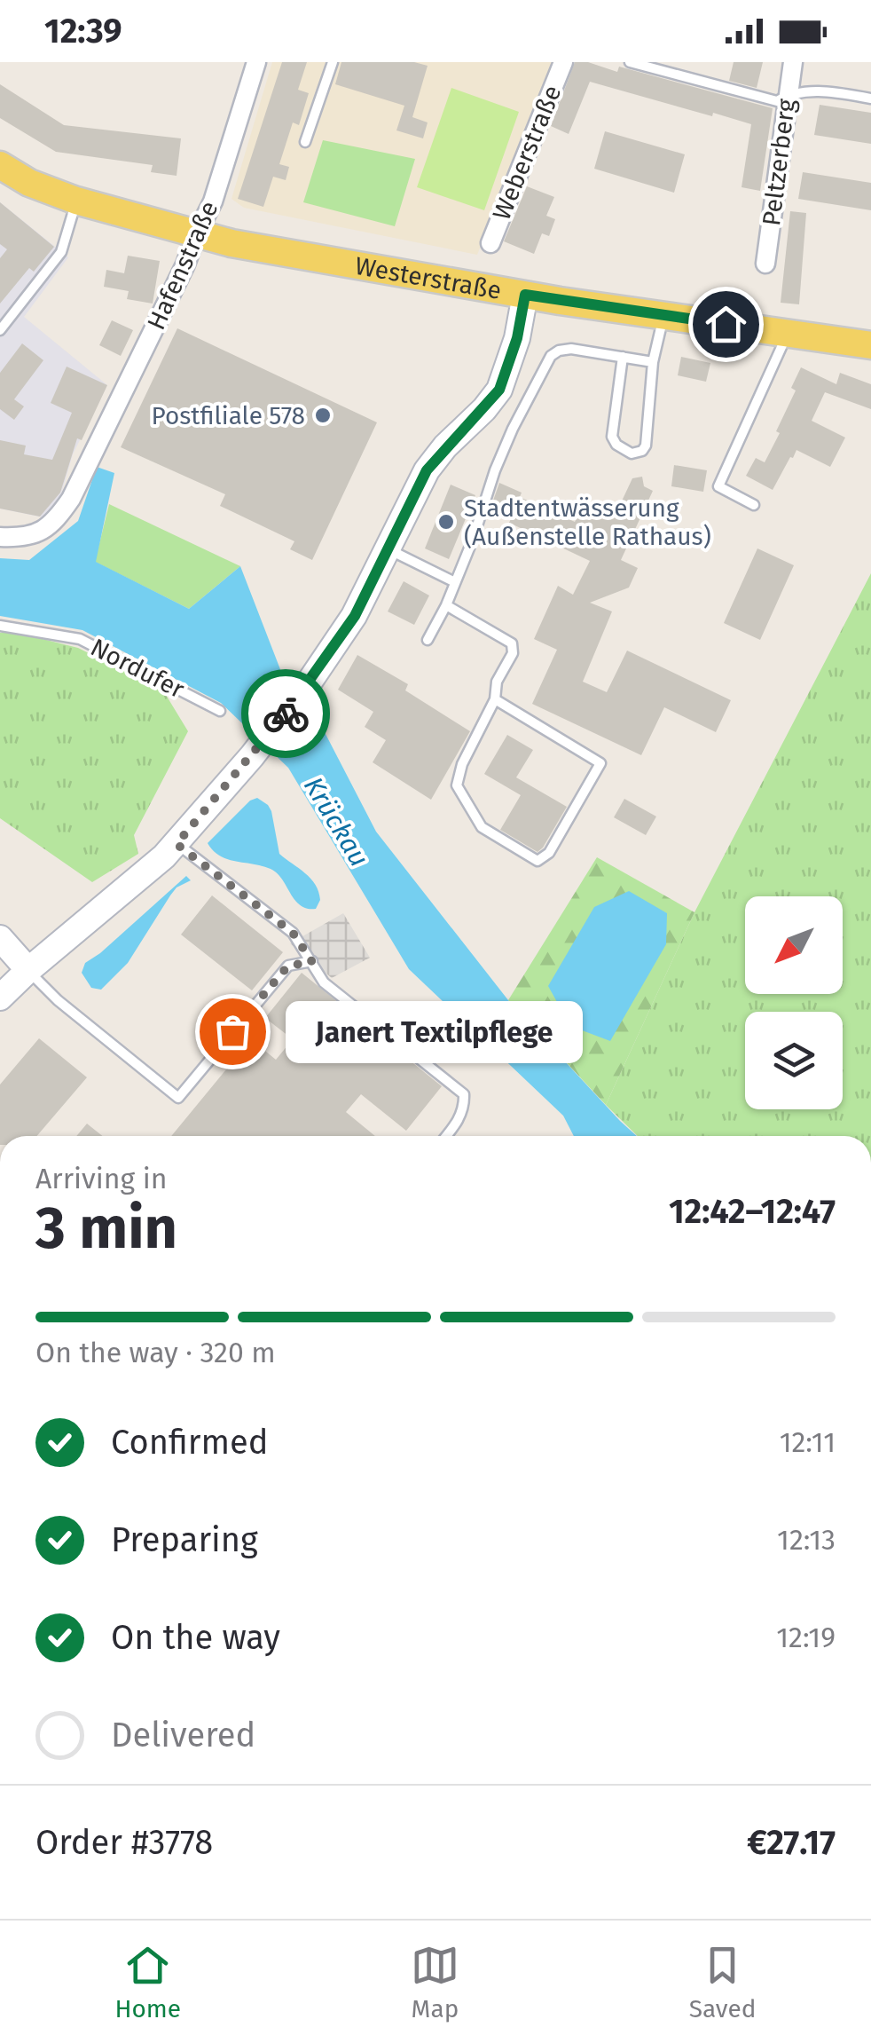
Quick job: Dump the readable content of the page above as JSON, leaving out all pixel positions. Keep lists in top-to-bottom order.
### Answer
{
  "streets": {
    "main road": ["Westerstraße"],
    "street": ["Weberstraße", "Peltzerberg", "Hafenstraße"],
    "lane": ["Nordufer"]
  },
  "crossings": [
    ["Hafenstraße", "Westerstraße"]
  ],
  "water": ["Krückau"],
  "places": ["Postfiliale 578", "Stadtentwässerung (Außenstelle Rathaus)", "Janert Textilpflege"],
  "north": "bottom left",
  "page": {
    "status": "12:39",
    "bubble": "Janert Textilpflege",
    "heading": ["3 min", "Arriving in", "12:42–12:47"],
    "panel": ["Order #3778", "€27.17"],
    "bar": "On the way · 320 m",
    "list": [
      ["Confirmed", "12:11"],
      ["Preparing", "12:13"],
      ["On the way", "12:19"],
      "Delivered"
    ],
    "tabs": ["Home", "Map", "Saved"]
  }
}
